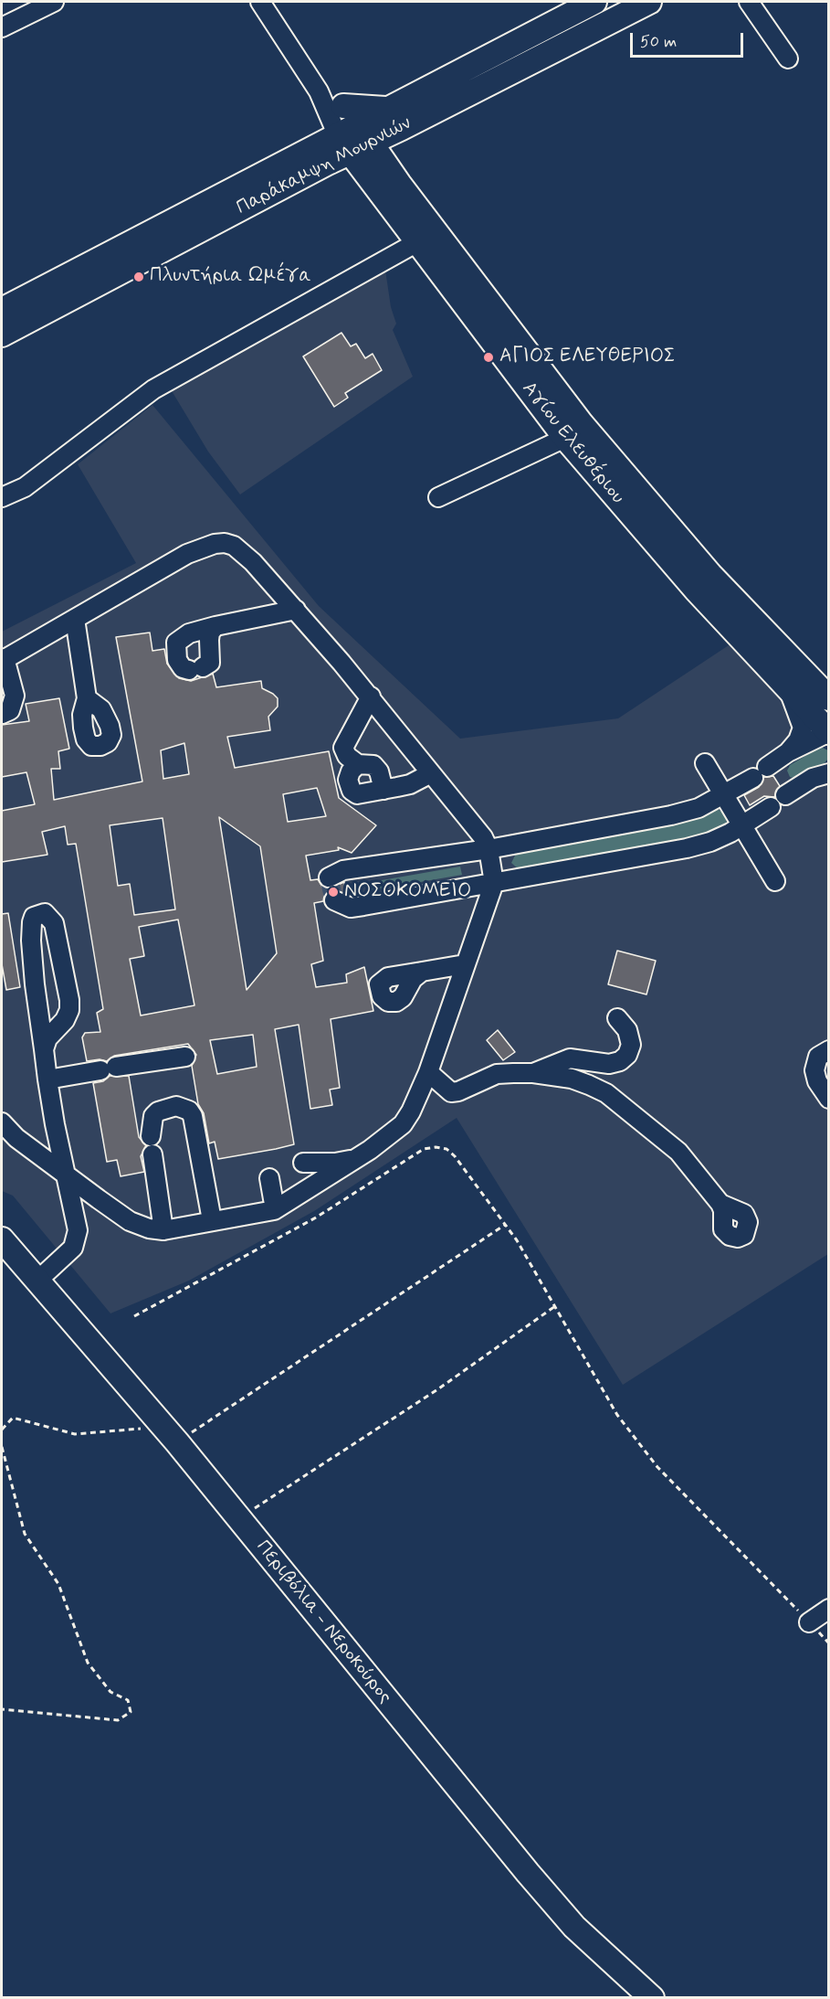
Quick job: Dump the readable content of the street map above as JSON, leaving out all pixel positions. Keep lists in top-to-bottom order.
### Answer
{
  "streets": {
    "main road": ["Παράκαμψη Μουρνιών", "Αγίου Ελευθέριου", "Περιβόλια - Νεροκούρος"]
  },
  "crossings": [
    ["Παράκαμψη Μουρνιών", "Αγίου Ελευθέριου"]
  ],
  "places": ["Πλυντήρια Ωμέγα", "ΑΓΙΟΣ ΕΛΕΥΘΕΡΙΟΣ", "ΝΟΣΟΚΟΜΕΙΟ"],
  "scale_bar": "50 m"
}
